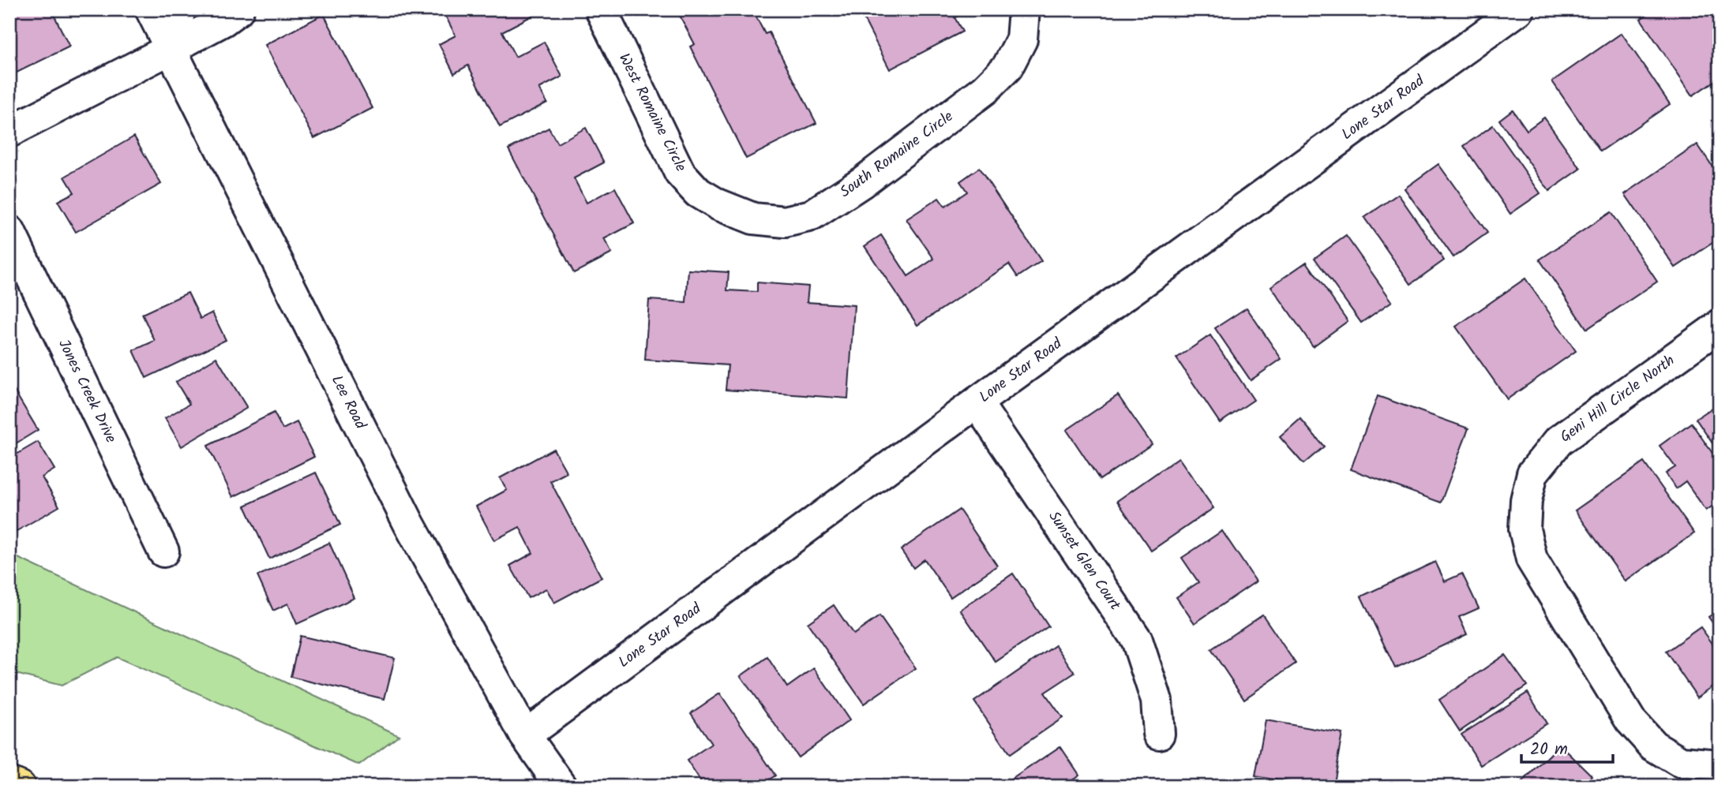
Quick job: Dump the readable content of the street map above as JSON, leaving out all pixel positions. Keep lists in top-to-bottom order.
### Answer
{
  "streets": {
    "street": [
      "Lone Star Road",
      "West Romaine Circle",
      "South Romaine Circle",
      "Jones Creek Drive",
      "Geni Hill Circle North",
      "Lee Road",
      "Sunset Glen Court"
    ]
  },
  "crossings": [
    ["Lone Star Road", "Lee Road"],
    ["Lone Star Road", "Sunset Glen Court"],
    ["West Romaine Circle", "South Romaine Circle"]
  ],
  "scale_bar": "20 m"
}
